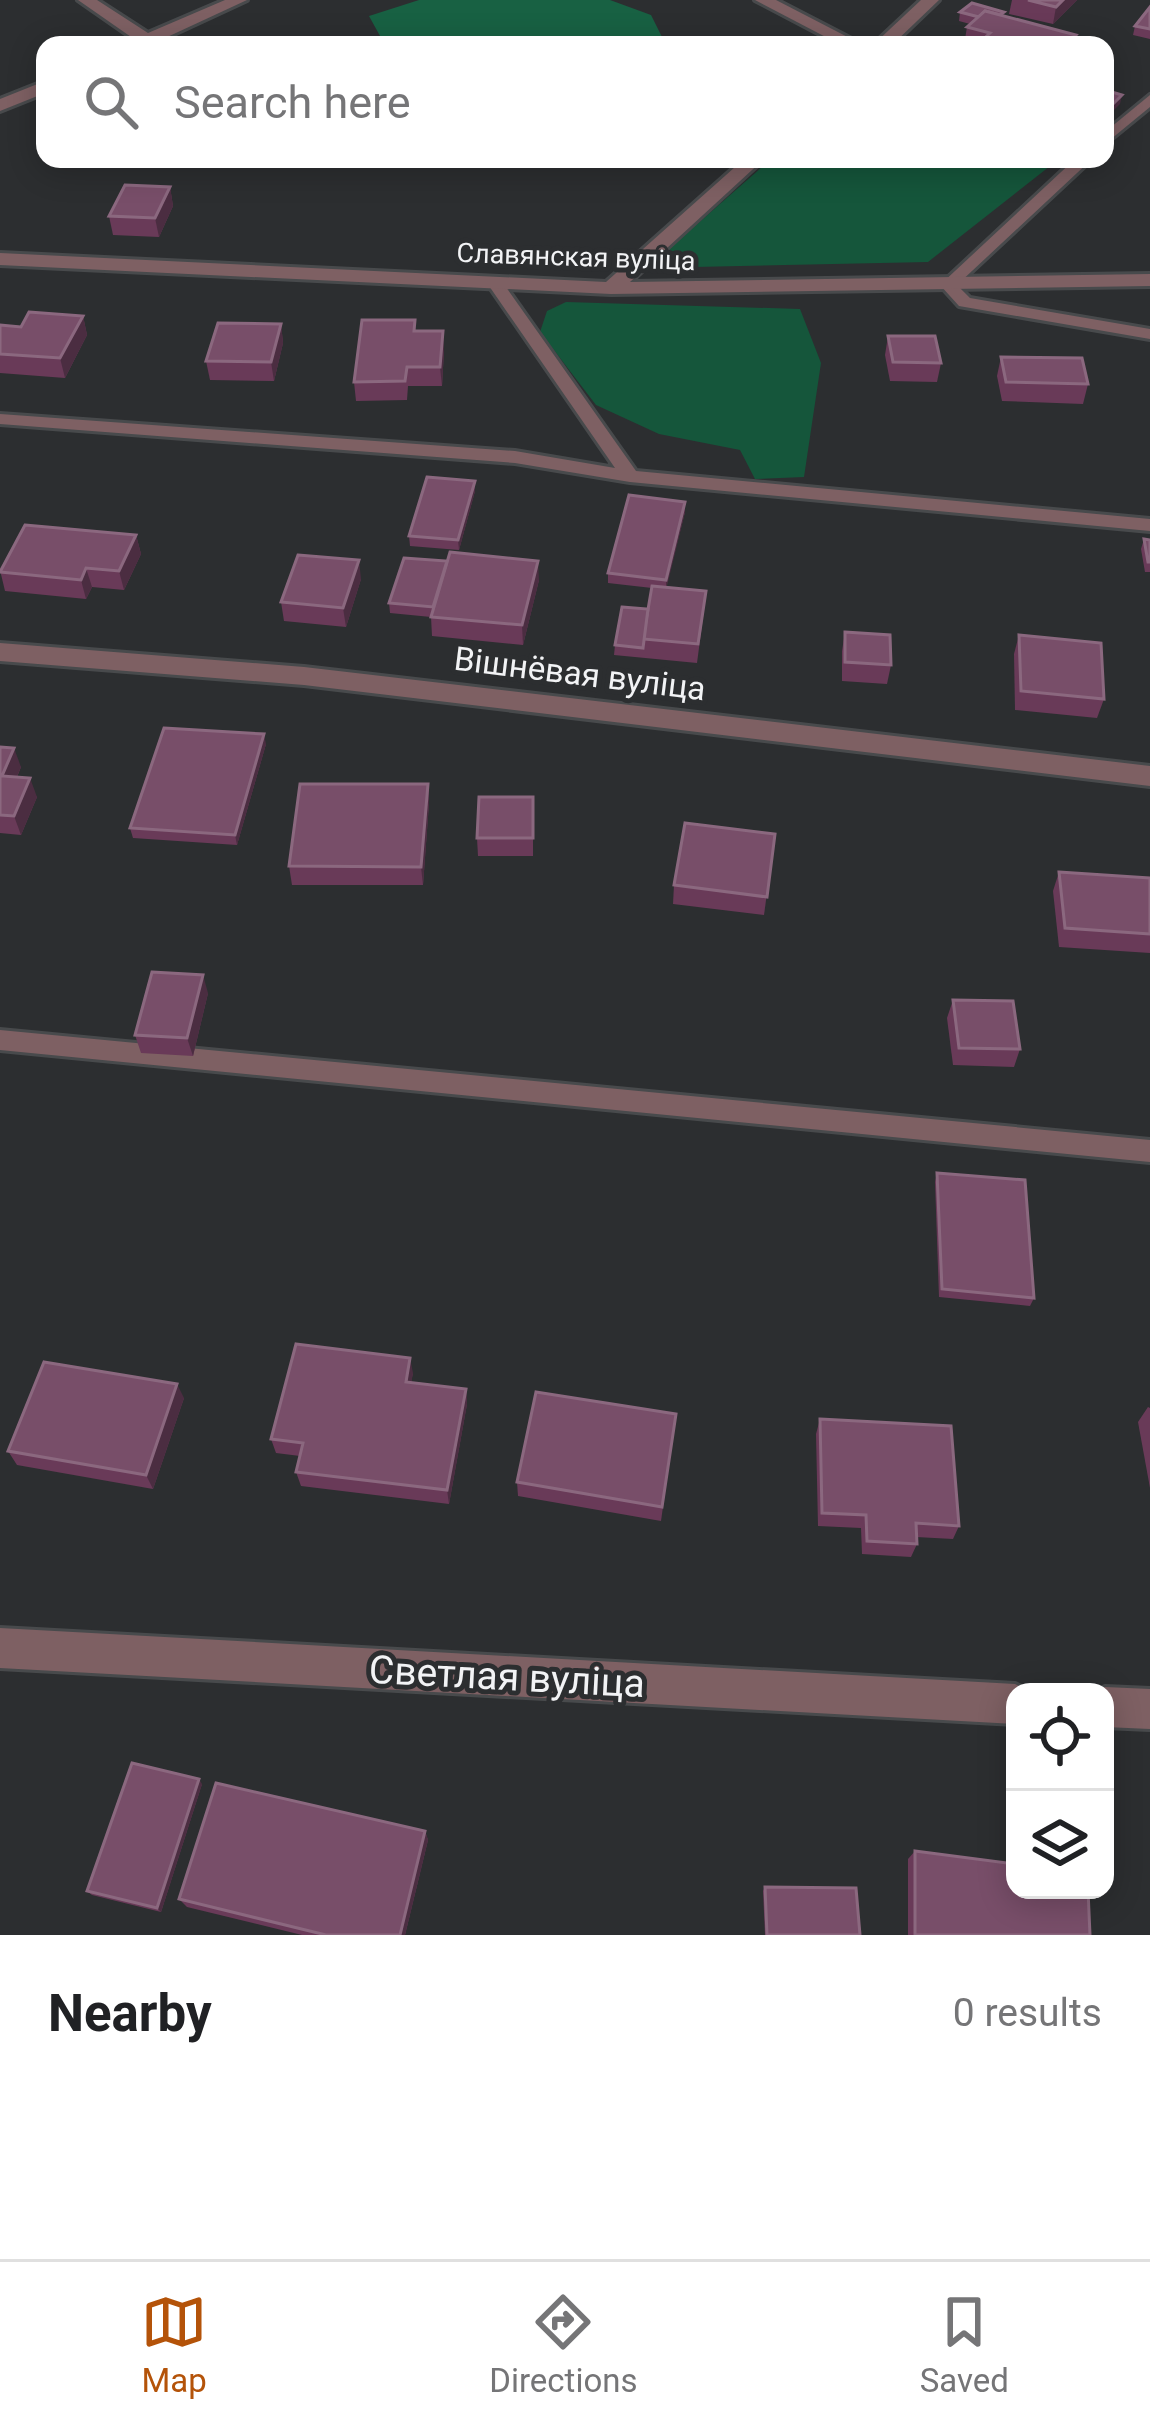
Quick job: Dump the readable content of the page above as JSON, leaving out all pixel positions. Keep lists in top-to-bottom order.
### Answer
{
  "streets": {
    "street": ["Славянская вуліца", "Вішнёвая вуліца", "Светлая вуліца"]
  },
  "page": {
    "search": "Search here",
    "heading": ["Nearby", "0 results"],
    "nav": ["Map", "Directions", "Saved"]
  }
}
